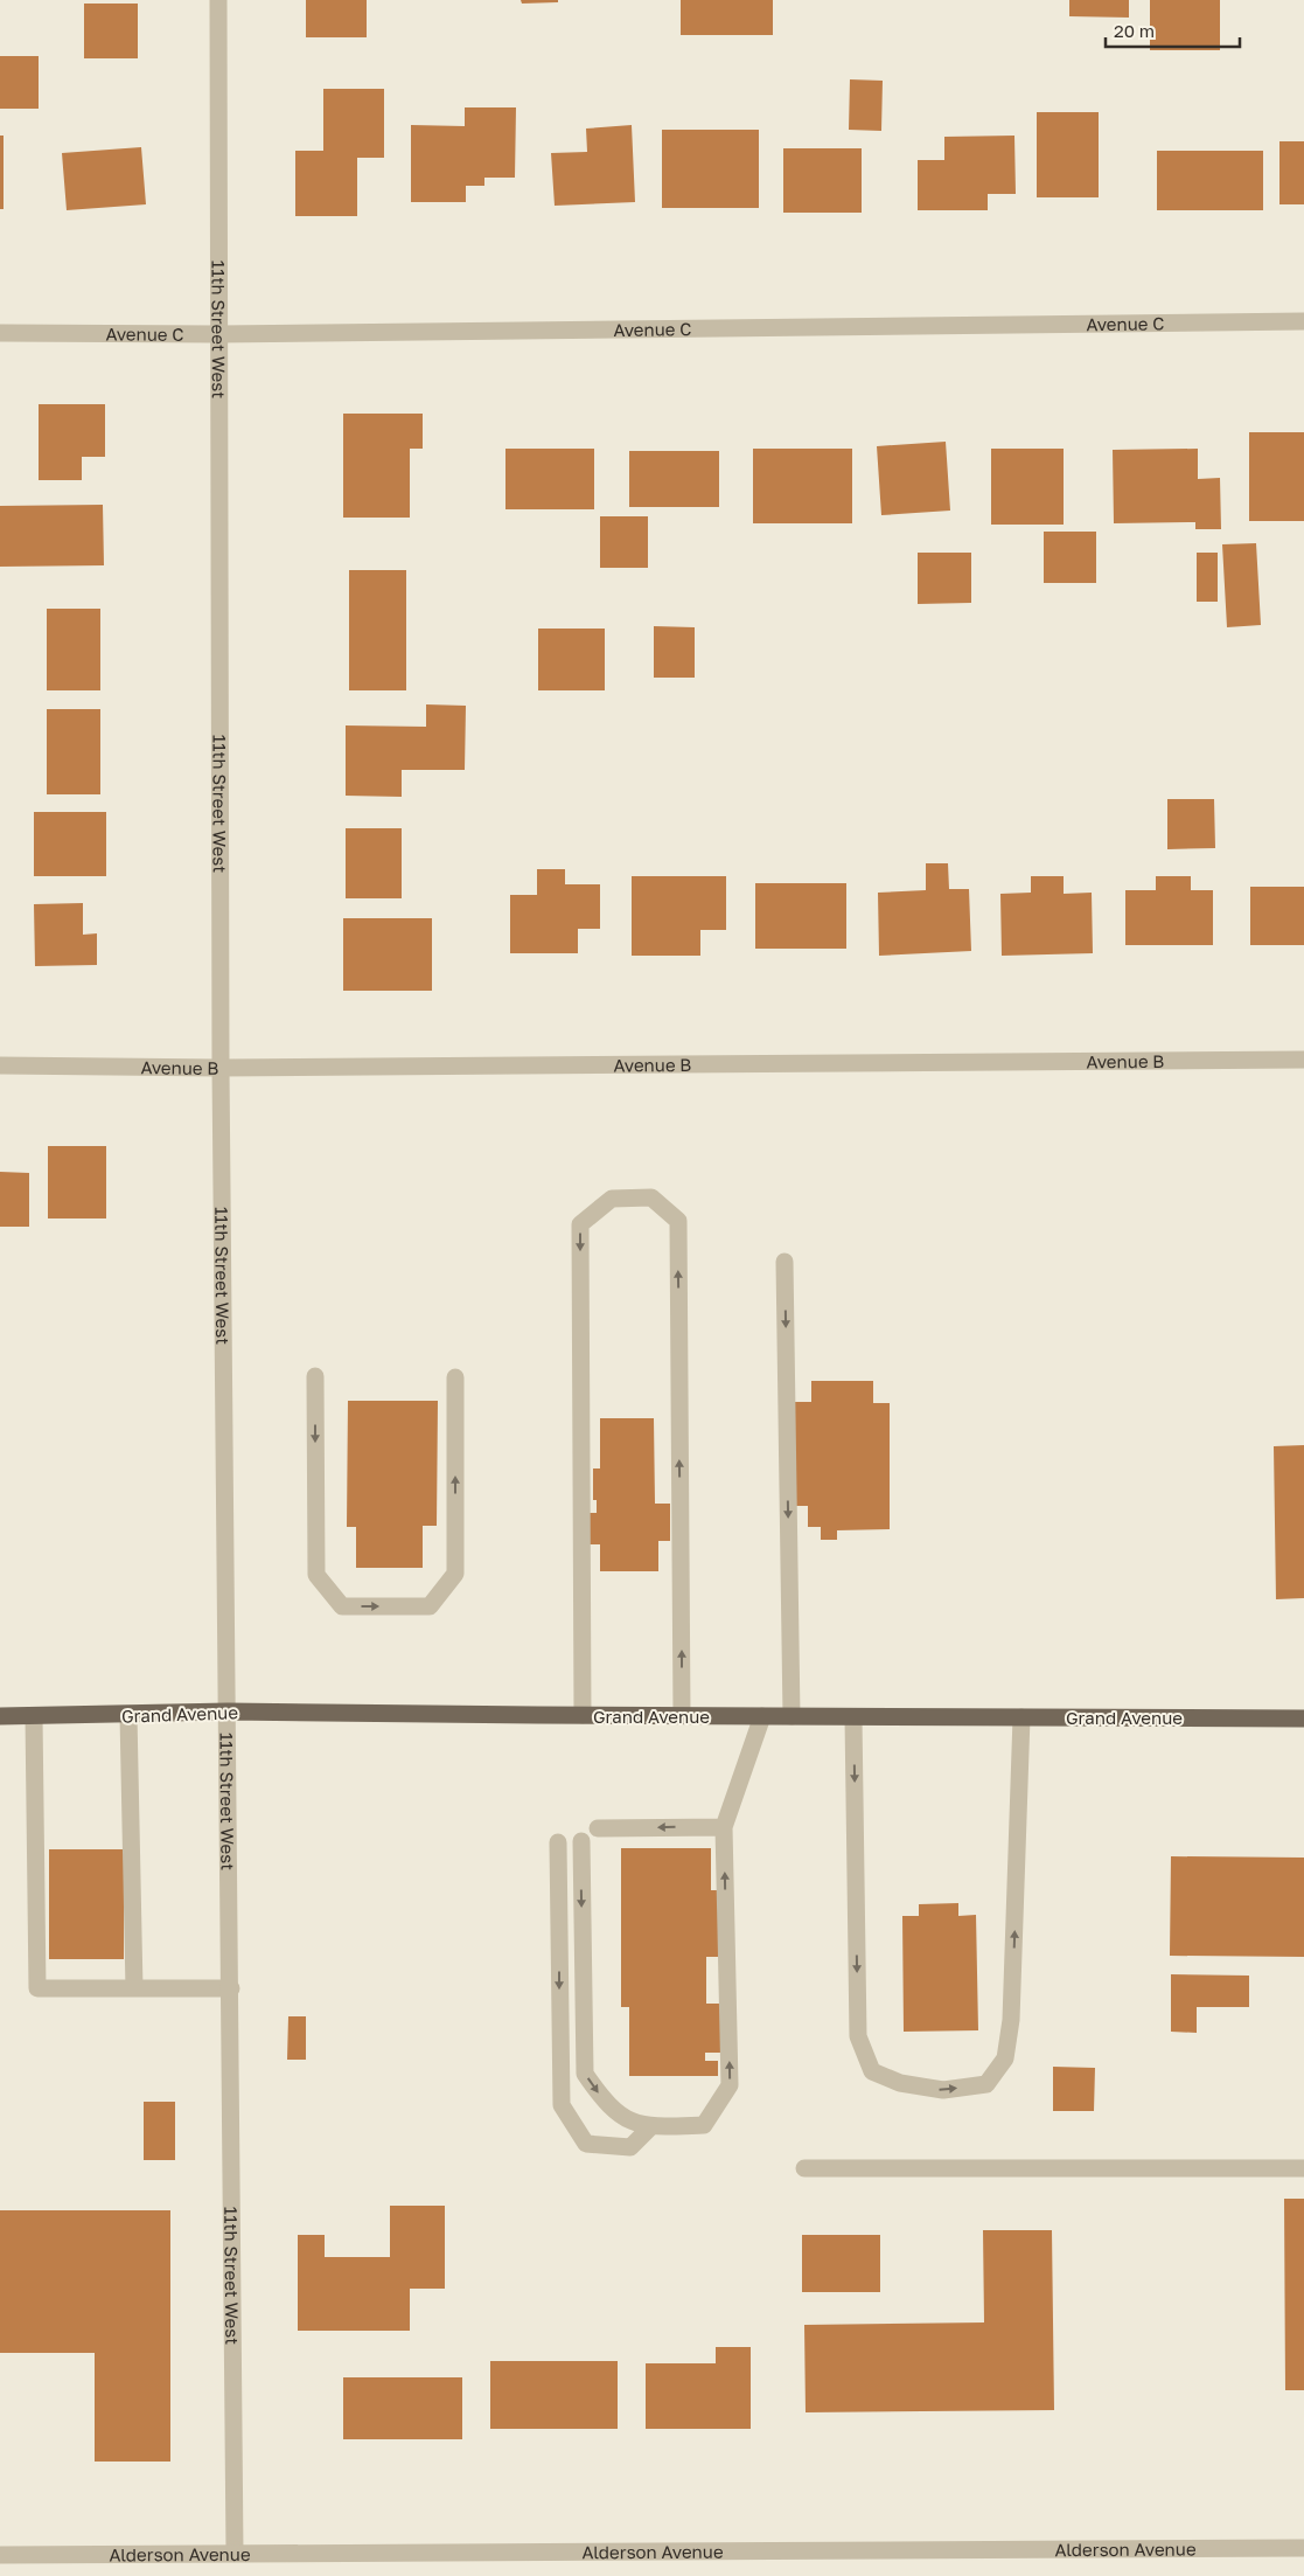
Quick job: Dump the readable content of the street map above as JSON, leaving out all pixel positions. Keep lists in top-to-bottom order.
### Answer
{
  "streets": {
    "main road": ["Grand Avenue"],
    "street": [
      "Avenue C",
      "11th Street West",
      "Avenue B",
      "Alderson Avenue"
    ]
  },
  "crossings": [
    ["Avenue C", "11th Street West"],
    ["11th Street West", "Avenue B"],
    ["11th Street West", "Grand Avenue"],
    ["11th Street West", "Alderson Avenue"]
  ],
  "scale_bar": "20 m"
}
